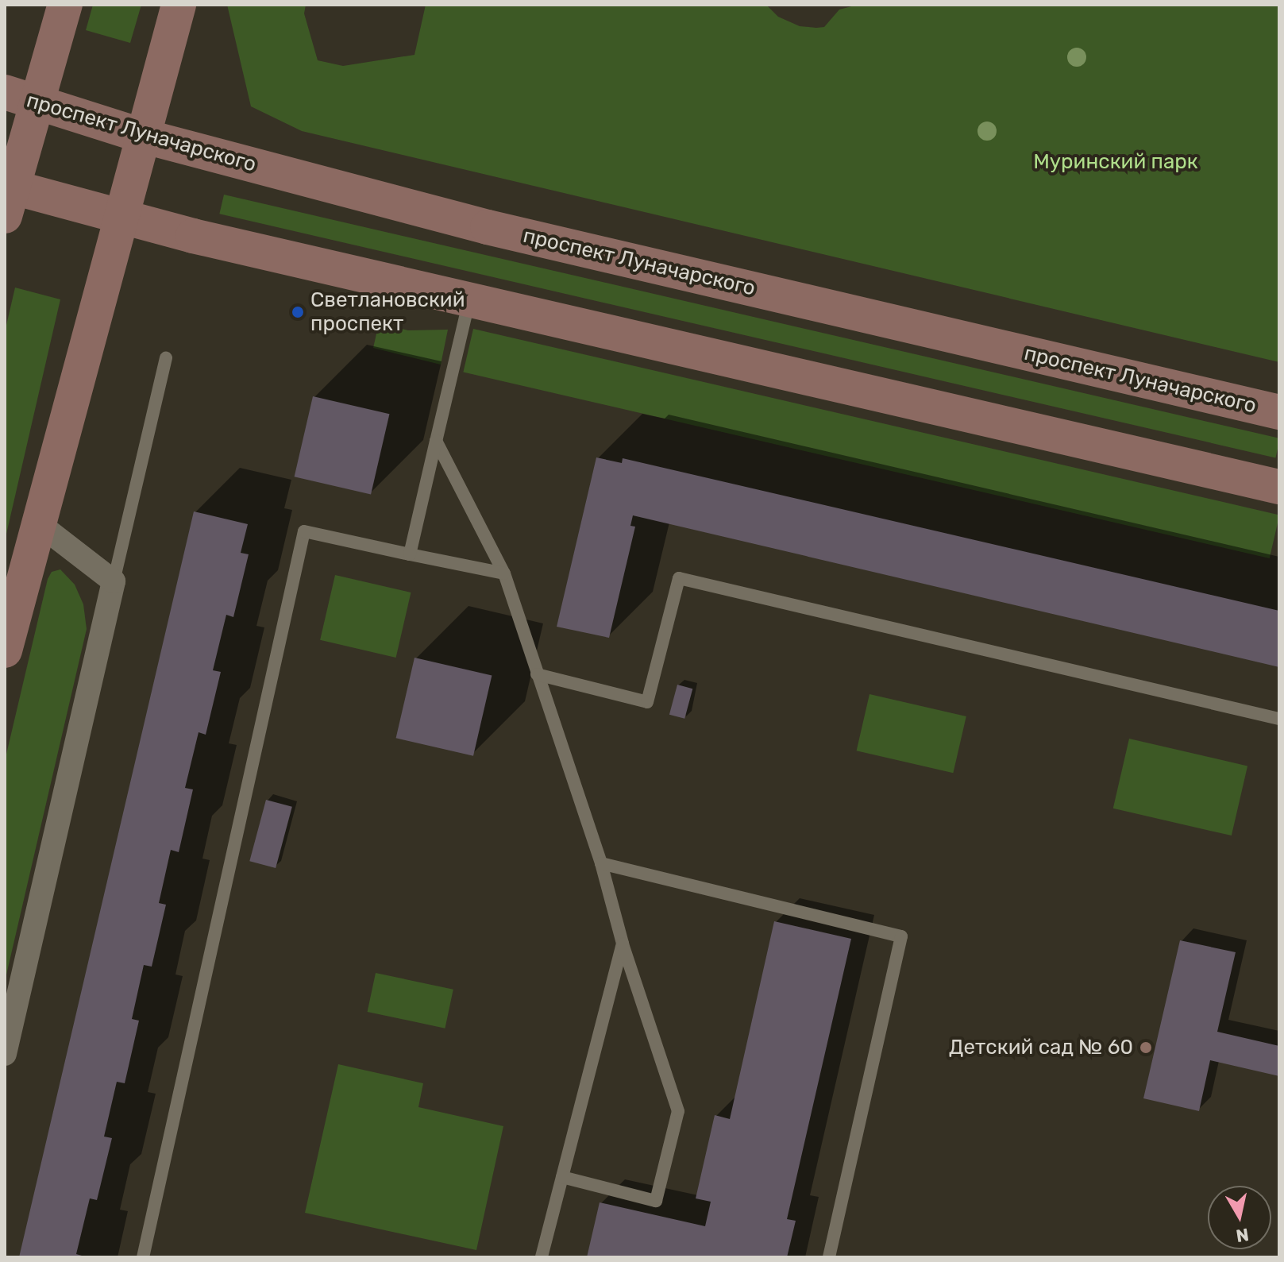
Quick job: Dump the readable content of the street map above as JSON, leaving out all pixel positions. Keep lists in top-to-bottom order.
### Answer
{
  "streets": {
    "main road": ["проспект Луначарского"]
  },
  "parks": ["Муринский парк"],
  "places": ["Светлановский проспект", "Детский сад № 60"],
  "north": "bottom"
}
